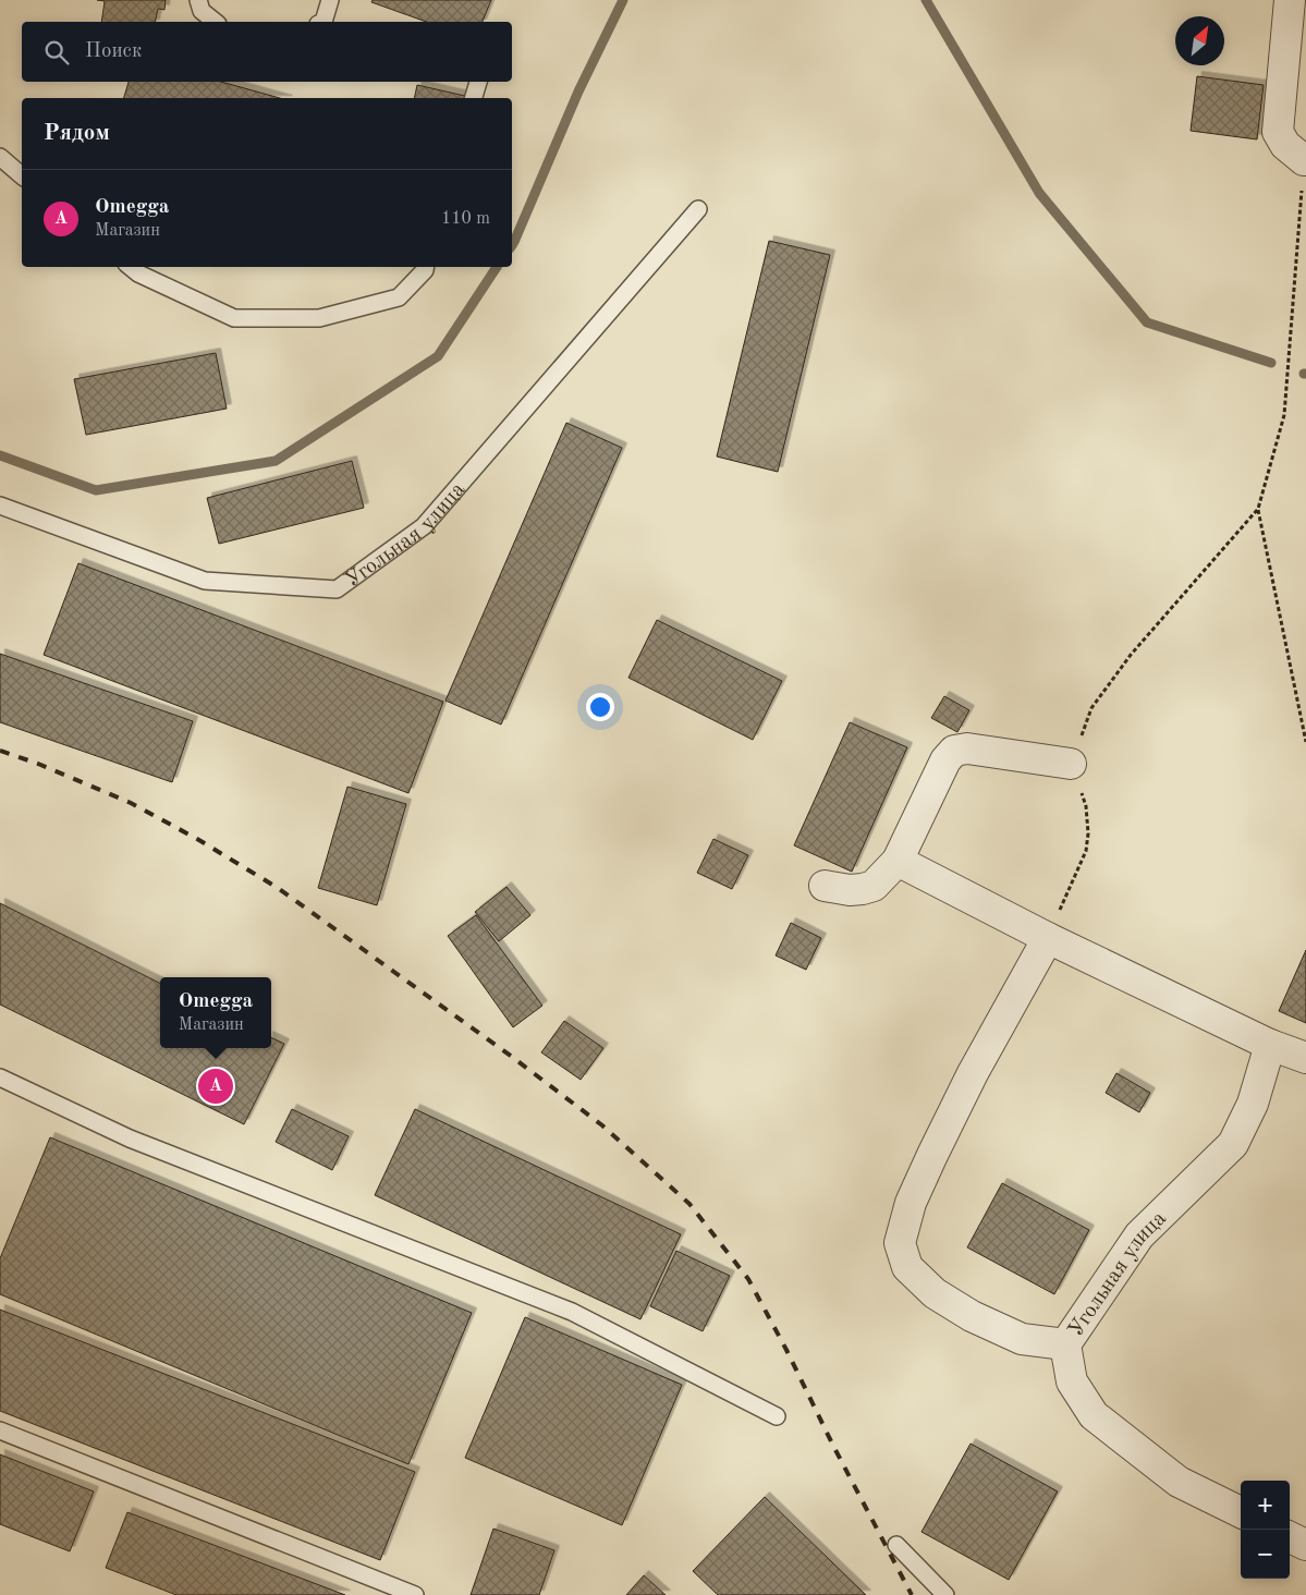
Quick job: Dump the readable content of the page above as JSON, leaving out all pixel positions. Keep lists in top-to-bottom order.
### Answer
{
  "streets": {
    "street": ["Угольная улица"]
  },
  "north": "top right",
  "page": {
    "search": "Поиск",
    "heading": "Рядом",
    "list": [
      {
        "mark": "A",
        "name": "Omegga",
        "note": "Магазин",
        "value": "110 m"
      }
    ],
    "popup": ["Omegga", "Магазин"],
    "pins": "A",
    "map_buttons": ["+", "−"]
  }
}
